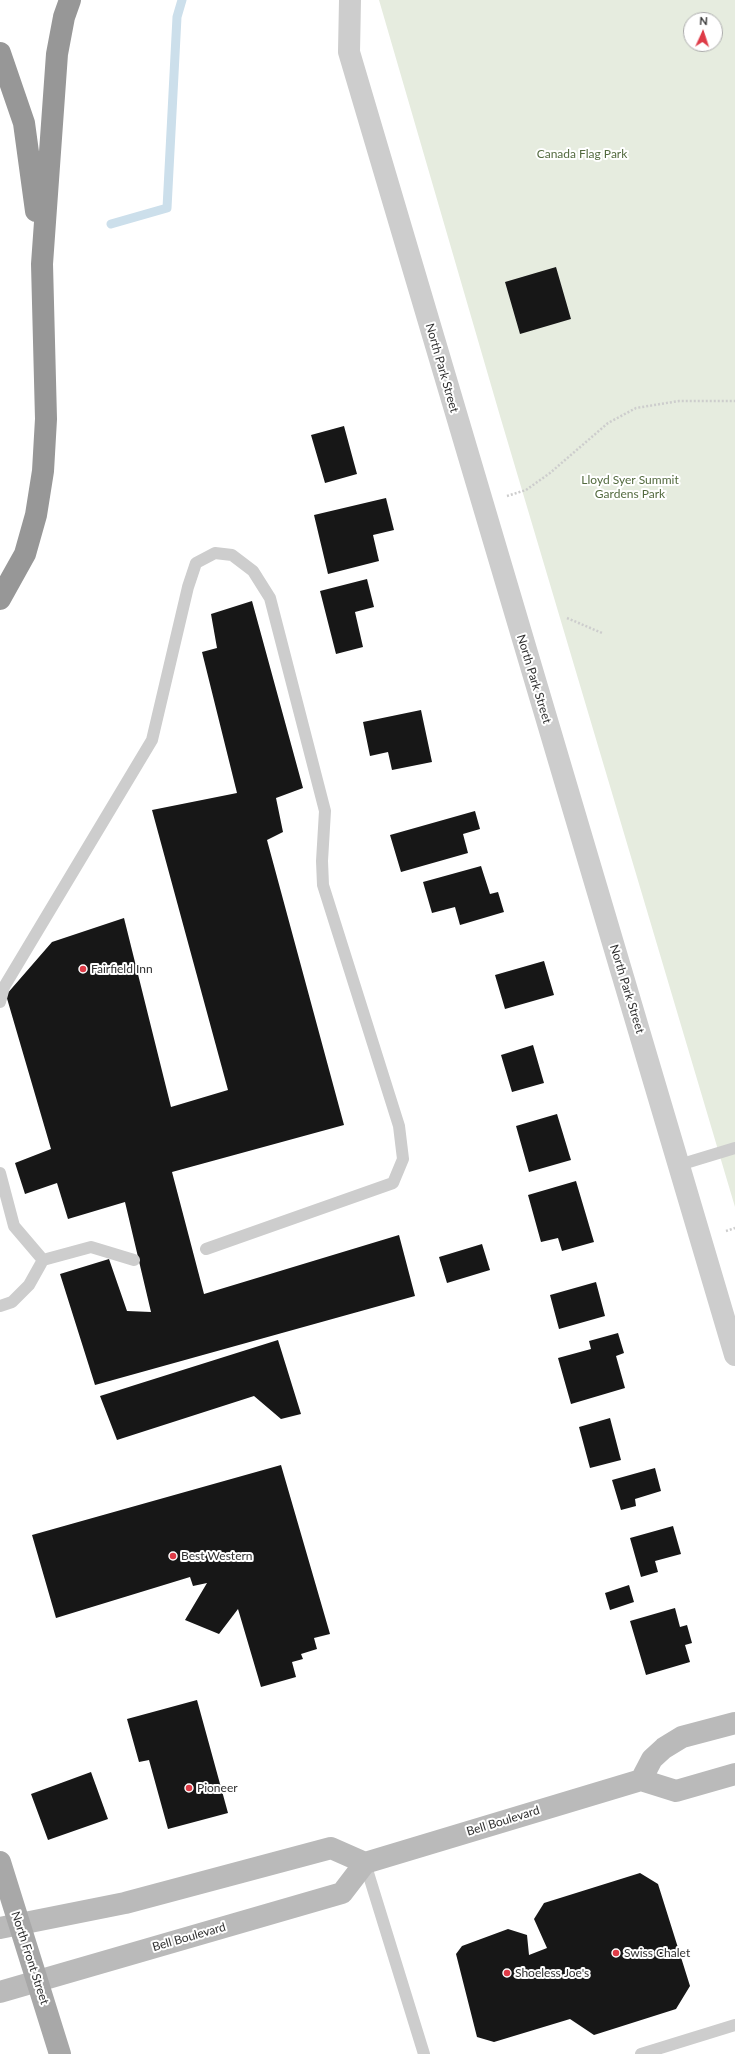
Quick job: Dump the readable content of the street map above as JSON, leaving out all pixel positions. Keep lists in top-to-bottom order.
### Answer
{
  "streets": {
    "main road": ["Bell Boulevard", "North Front Street"],
    "street": ["North Park Street"]
  },
  "crossings": [
    ["Bell Boulevard", "North Front Street"]
  ],
  "parks": ["Canada Flag Park", "Lloyd Syer Summit Gardens Park"],
  "places": [
    "Fairfield Inn",
    "Best Western",
    "Pioneer",
    "Swiss Chalet",
    "Shoeless Joe's"
  ],
  "north": "top"
}
